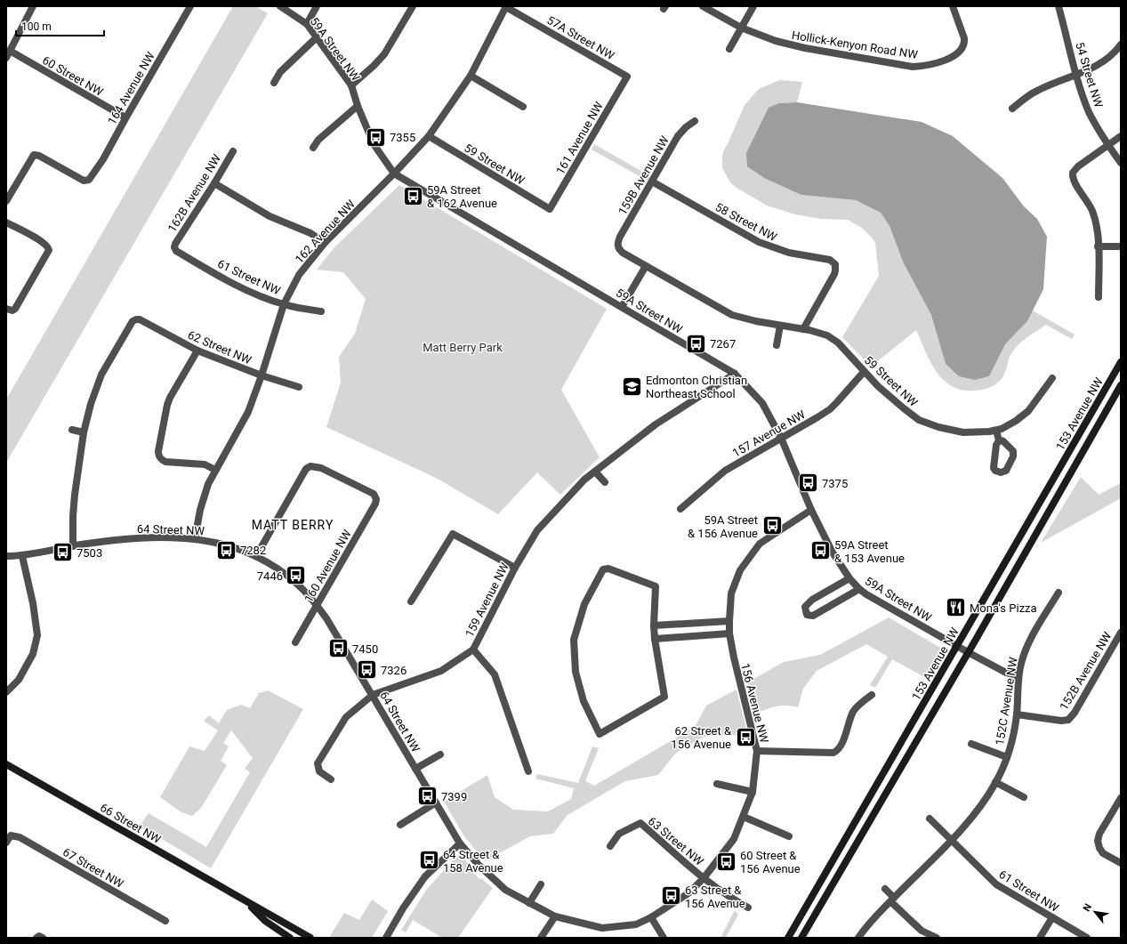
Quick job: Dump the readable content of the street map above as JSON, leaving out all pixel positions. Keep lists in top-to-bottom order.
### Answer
{
  "streets": {
    "main road": ["153 Avenue NW", "66 Street NW"],
    "street": [
      "57A Street NW",
      "Hollick-Kenyon Road NW",
      "59A Street NW",
      "54 Street NW",
      "60 Street NW",
      "164 Avenue NW",
      "161 Avenue NW",
      "59 Street NW",
      "159B Avenue NW",
      "162B Avenue NW",
      "58 Street NW",
      "162 Avenue NW",
      "61 Street NW",
      "62 Street NW",
      "157 Avenue NW",
      "64 Street NW",
      "160 Avenue NW",
      "159 Avenue NW",
      "152B Avenue NW",
      "152C Avenue NW",
      "156 Avenue NW",
      "63 Street NW",
      "67 Street NW"
    ]
  },
  "crossings": [
    ["57A Street NW", "161 Avenue NW"],
    ["57A Street NW", "162 Avenue NW"],
    ["59A Street NW", "162 Avenue NW"],
    ["59A Street NW", "153 Avenue NW"],
    ["59A Street NW", "157 Avenue NW"],
    ["59A Street NW", "159 Avenue NW"],
    ["59A Street NW", "152C Avenue NW"],
    ["59A Street NW", "156 Avenue NW"],
    ["60 Street NW", "164 Avenue NW"],
    ["161 Avenue NW", "59 Street NW"],
    ["59 Street NW", "159B Avenue NW"],
    ["59 Street NW", "58 Street NW"],
    ["59 Street NW", "162 Avenue NW"],
    ["59 Street NW", "157 Avenue NW"],
    ["159B Avenue NW", "58 Street NW"],
    ["162B Avenue NW", "61 Street NW"],
    ["162 Avenue NW", "61 Street NW"],
    ["162 Avenue NW", "62 Street NW"],
    ["162 Avenue NW", "64 Street NW"],
    ["61 Street NW", "152C Avenue NW"],
    ["64 Street NW", "160 Avenue NW"],
    ["64 Street NW", "159 Avenue NW"],
    ["64 Street NW", "156 Avenue NW"],
    ["152B Avenue NW", "152C Avenue NW"],
    ["156 Avenue NW", "63 Street NW"]
  ],
  "districts": ["MATT BERRY"],
  "parks": ["Matt Berry Park"],
  "places": {
    "bus stop": [
      "7355",
      "59A Street & 162 Avenue",
      "7267",
      "7375",
      "59A Street & 156 Avenue",
      "7282",
      "59A Street & 153 Avenue",
      "7503",
      "7446",
      "7450",
      "7326",
      "62 Street & 156 Avenue",
      "7399",
      "64 Street & 158 Avenue",
      "60 Street & 156 Avenue",
      "63 Street & 156 Avenue"
    ],
    "school or university": ["Edmonton Christian Northeast School"],
    "restaurant": ["Mona's Pizza"]
  },
  "scale_bar": "100 m",
  "north": "top left"
}
